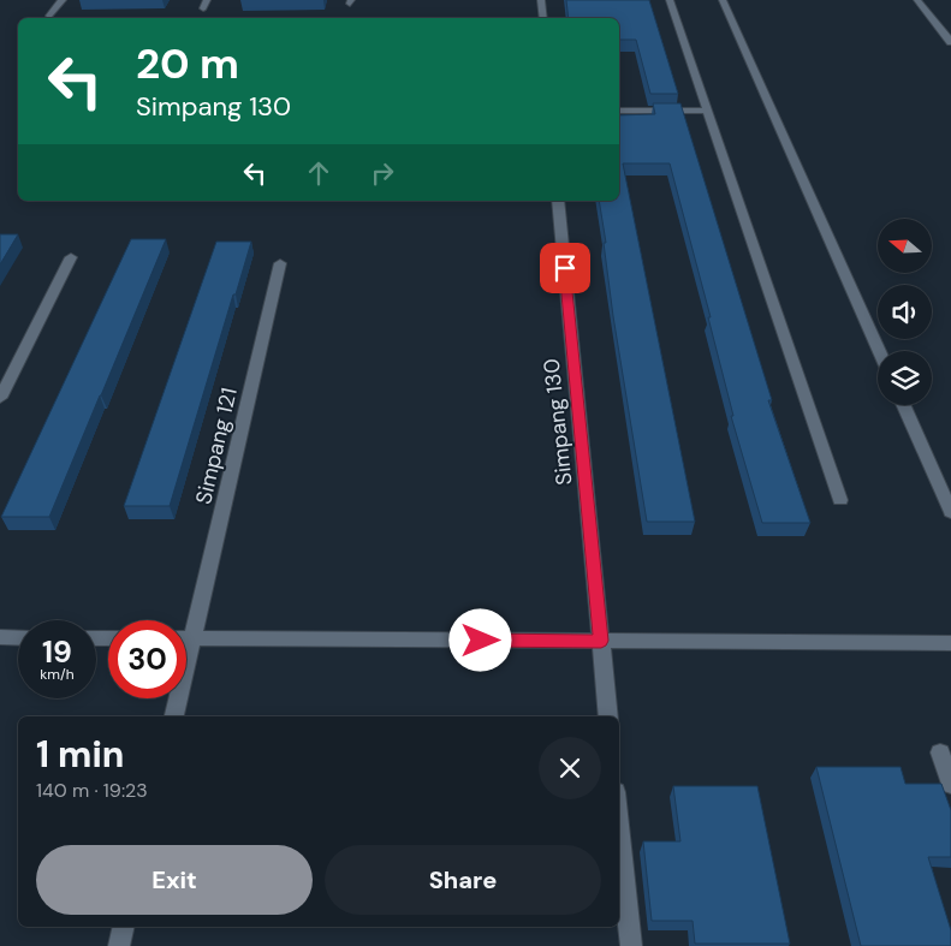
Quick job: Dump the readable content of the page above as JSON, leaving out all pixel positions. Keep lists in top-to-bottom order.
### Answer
{
  "streets": {
    "street": ["Simpang 130", "Simpang 121"]
  },
  "north": "left",
  "page": {
    "turn": ["20 m", "Simpang 130"],
    "speed": "19 km/h",
    "limit": "30",
    "heading": ["1 min", "140 m · 19:23"],
    "buttons": ["Exit", "Share"]
  }
}
